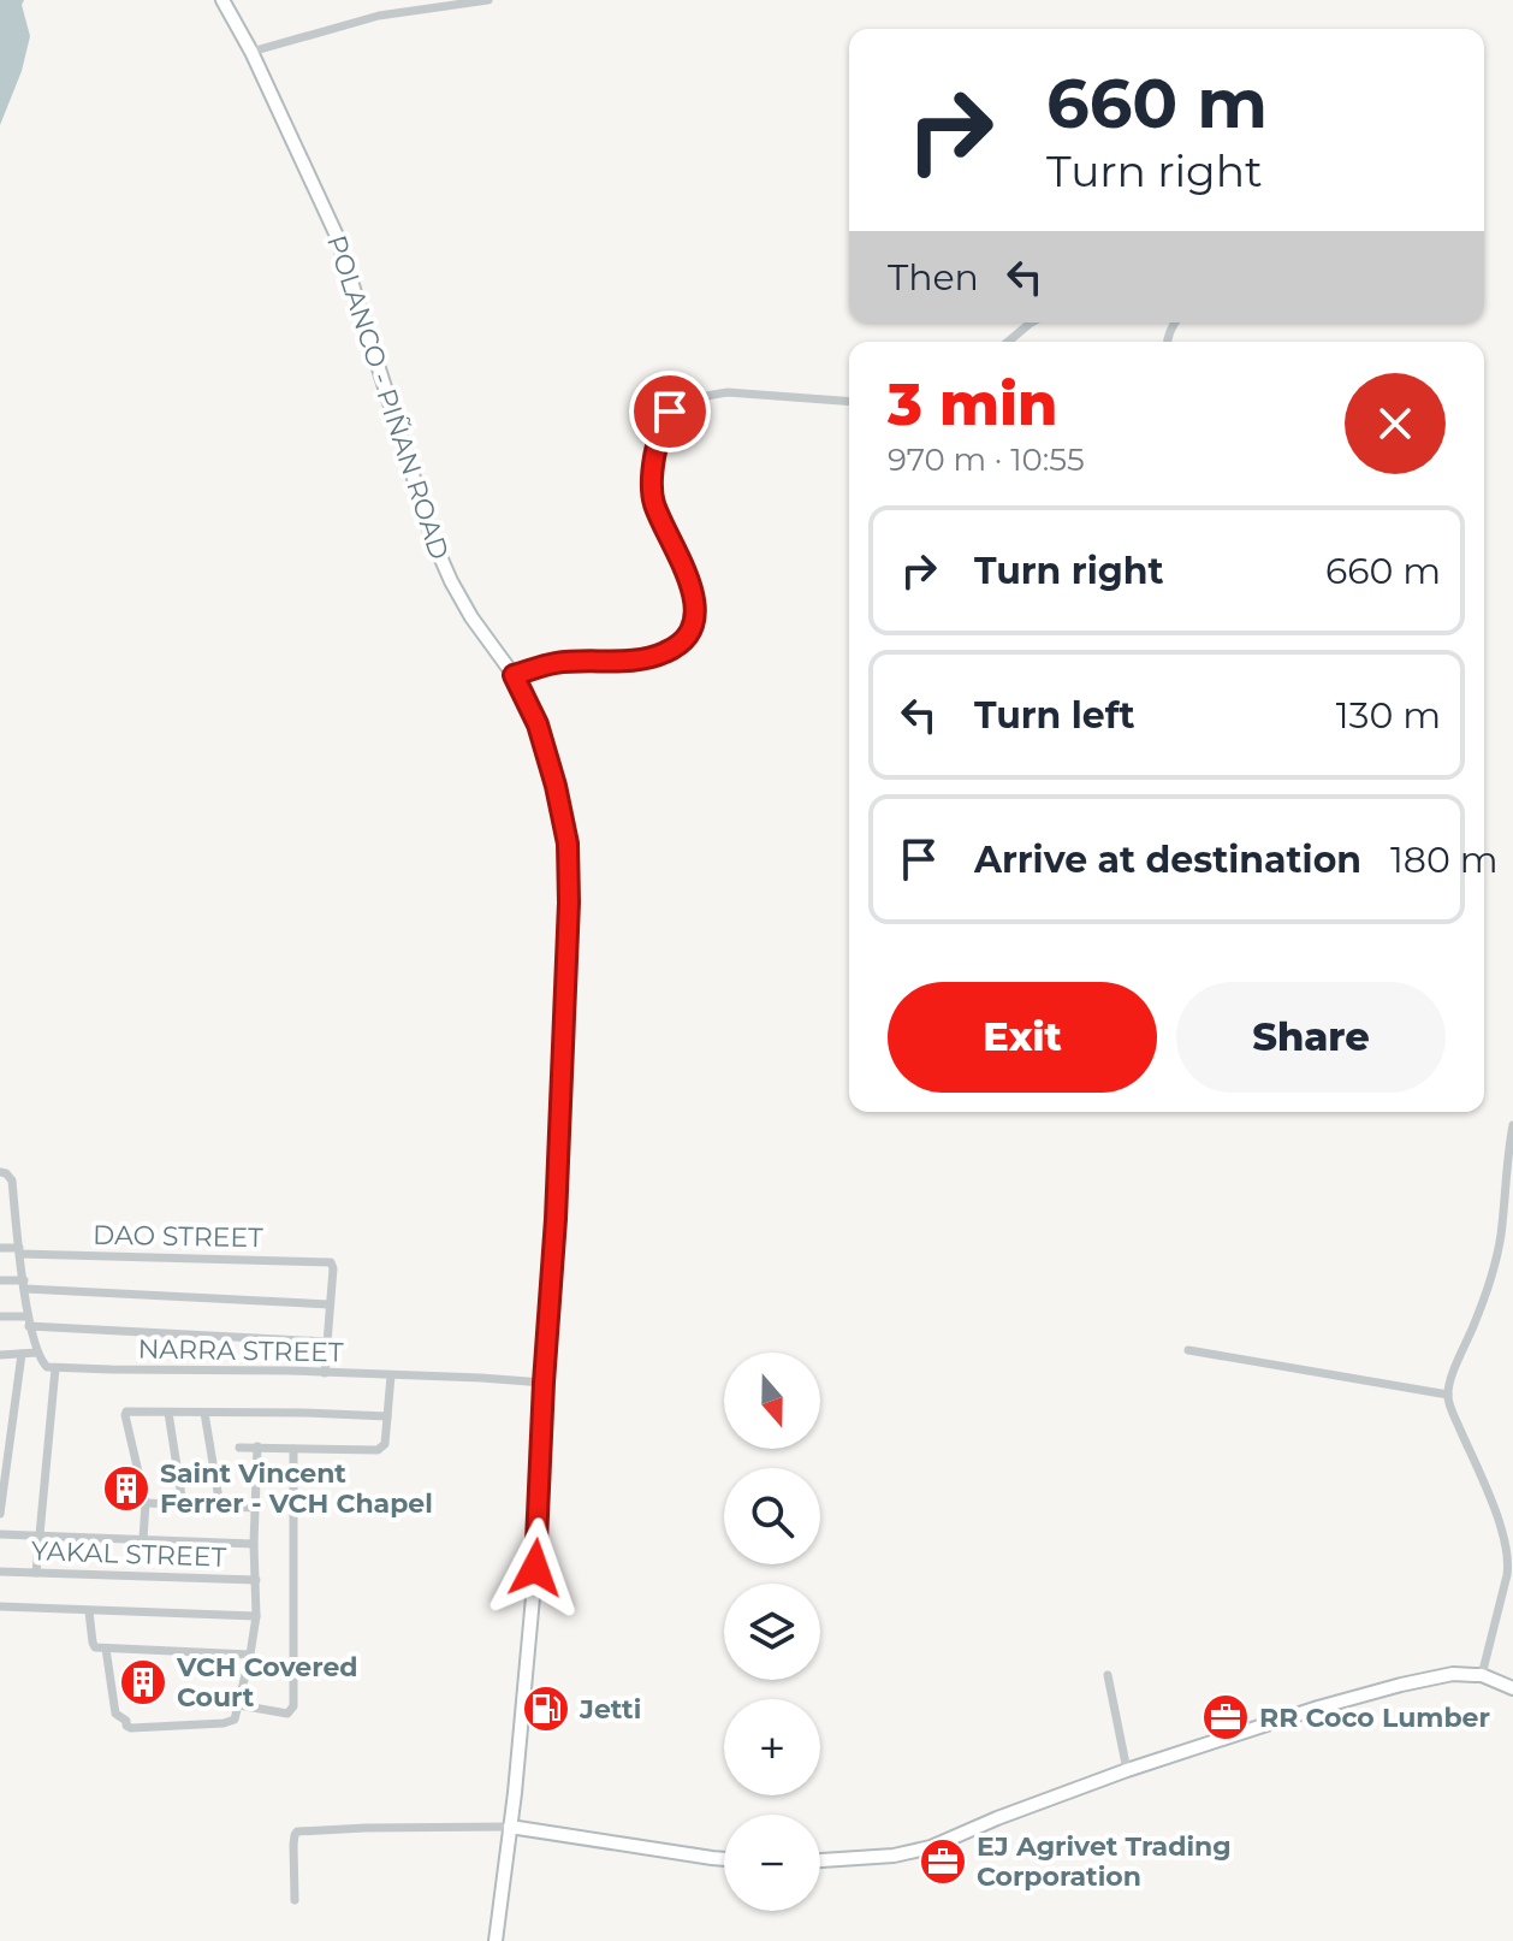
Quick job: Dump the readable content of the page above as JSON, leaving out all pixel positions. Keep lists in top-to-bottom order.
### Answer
{
  "streets": {
    "main road": ["POLANCO - PIÑAN ROAD"],
    "street": ["DAO STREET", "NARRA STREET", "YAKAL STREET"]
  },
  "crossings": [
    ["POLANCO - PIÑAN ROAD", "NARRA STREET"]
  ],
  "places": {
    "building": ["Saint Vincent Ferrer - VCH Chapel", "VCH Covered Court"],
    "fuel station": ["Jetti"],
    "office": ["RR Coco Lumber", "EJ Agrivet Trading Corporation"]
  },
  "north": "bottom",
  "page": {
    "turn": ["660 m", "Turn right"],
    "then": "Then",
    "heading": ["3 min", "970 m · 10:55"],
    "list": [
      {
        "name": "Turn right",
        "value": "660 m"
      },
      {
        "name": "Turn left",
        "value": "130 m"
      },
      {
        "name": "Arrive at destination",
        "value": "180 m"
      }
    ],
    "buttons": ["Exit", "Share"],
    "map_buttons": ["+", "−"]
  }
}
